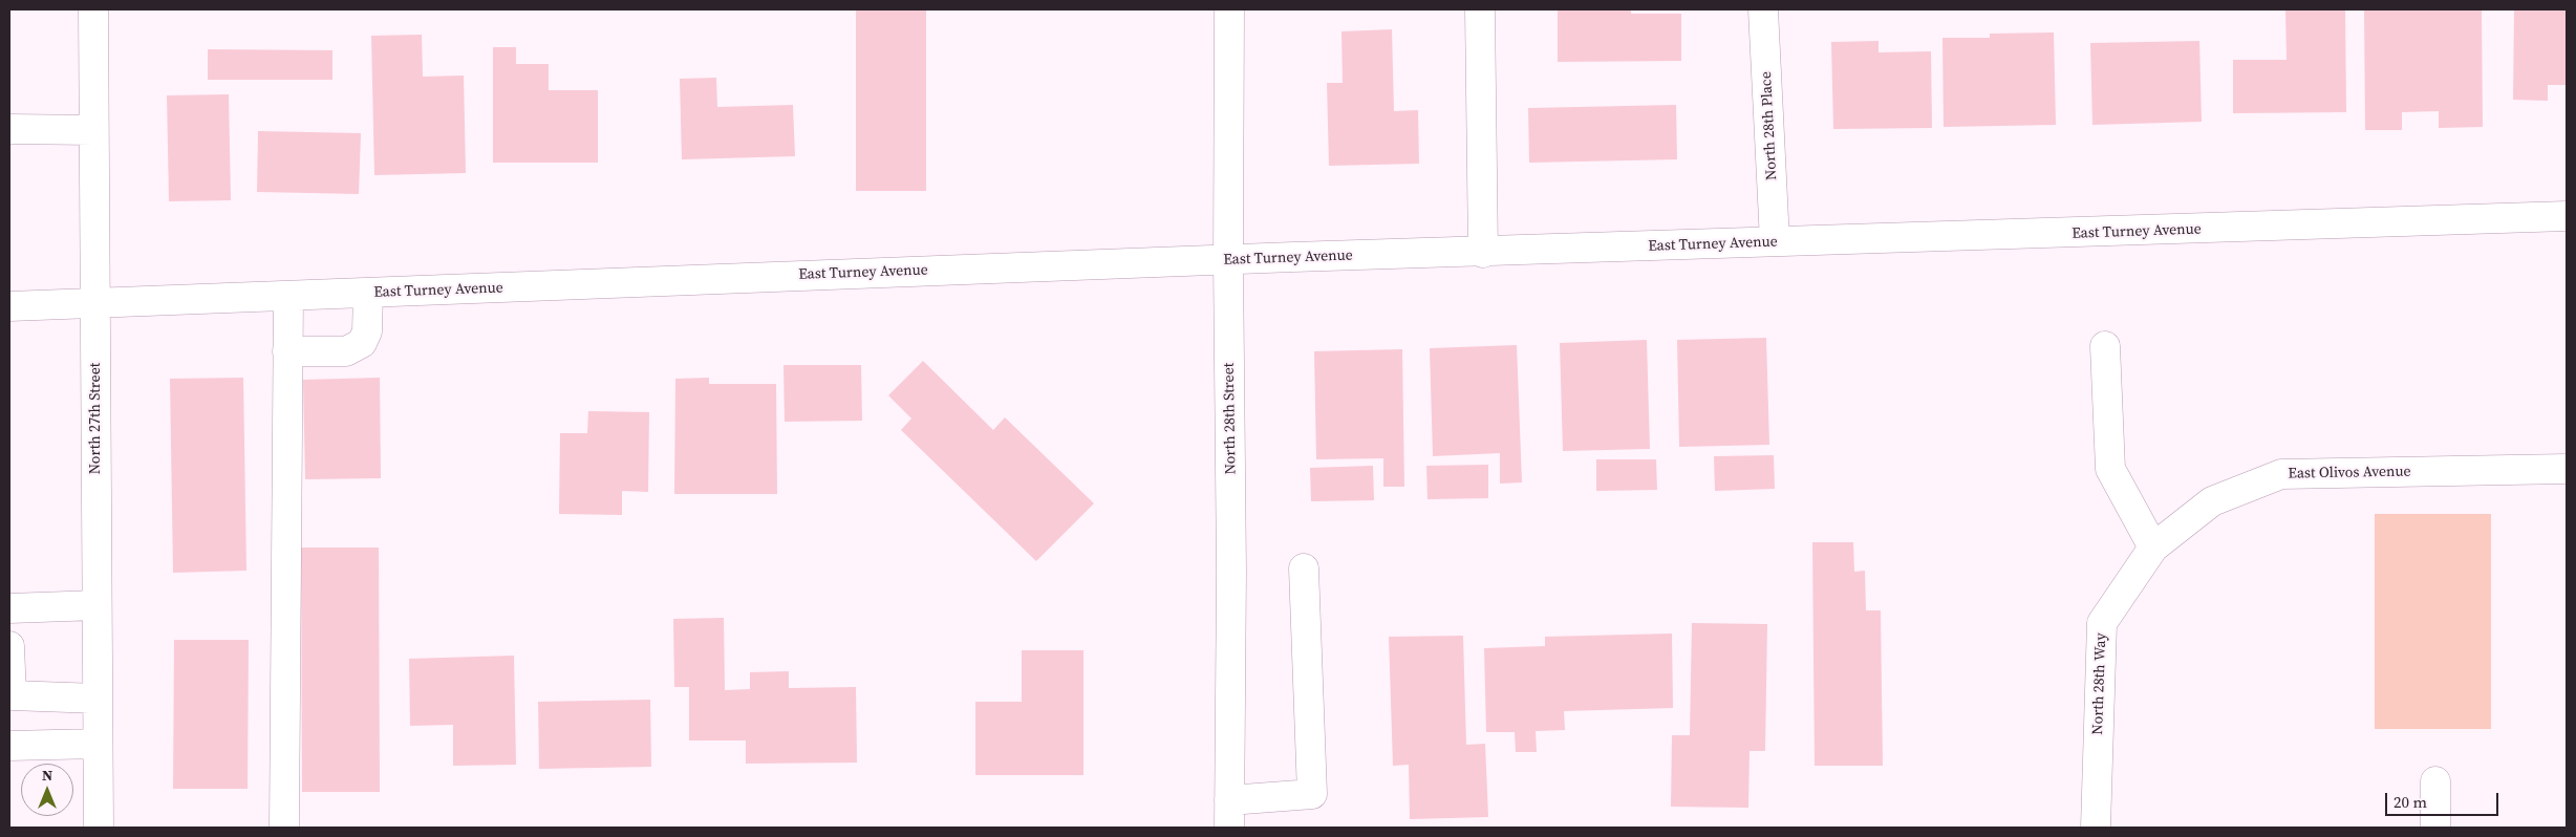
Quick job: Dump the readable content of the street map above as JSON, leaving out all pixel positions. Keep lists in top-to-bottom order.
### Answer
{
  "streets": {
    "street": [
      "North 28th Place",
      "East Turney Avenue",
      "North 27th Street",
      "North 28th Street",
      "East Olivos Avenue",
      "North 28th Way"
    ]
  },
  "crossings": [
    ["North 28th Place", "East Turney Avenue"],
    ["East Turney Avenue", "North 27th Street"],
    ["East Turney Avenue", "North 28th Street"],
    ["East Olivos Avenue", "North 28th Way"]
  ],
  "scale_bar": "20 m",
  "north": "top"
}
